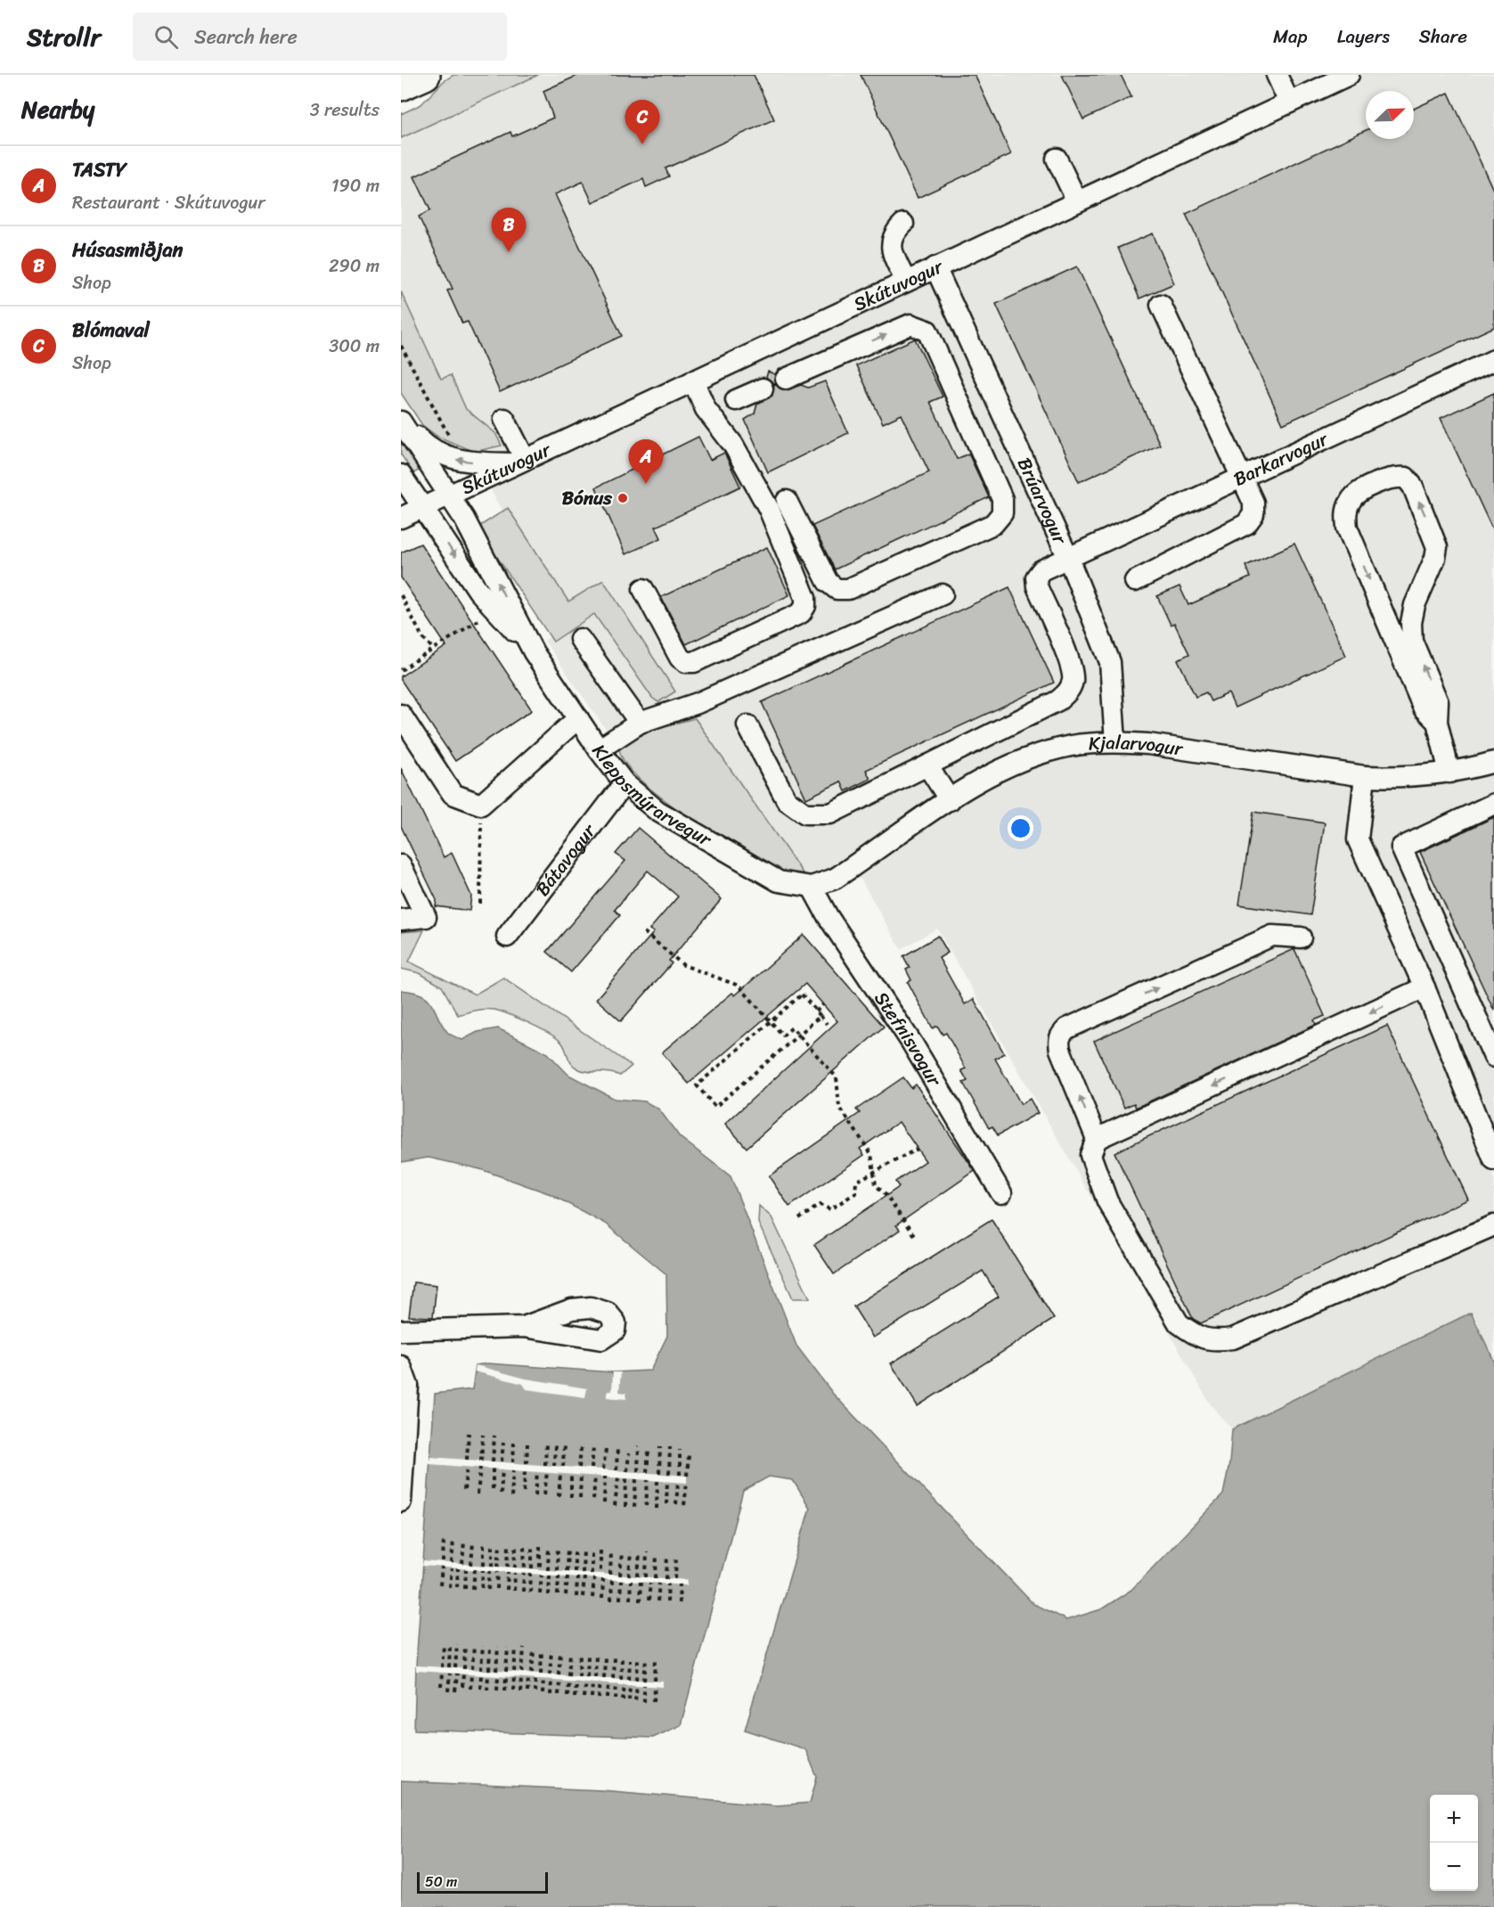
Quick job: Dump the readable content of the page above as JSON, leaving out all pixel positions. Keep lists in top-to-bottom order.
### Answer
{
  "streets": {
    "street": [
      "Skútuvogur",
      "Barkarvogur",
      "Brúarvogur",
      "Kjalarvogur",
      "Kleppsmýrarvegur",
      "Bátavogur",
      "Stefnisvogur"
    ]
  },
  "crossings": [
    ["Skútuvogur", "Brúarvogur"],
    ["Skútuvogur", "Kleppsmýrarvegur"],
    ["Barkarvogur", "Brúarvogur"],
    ["Brúarvogur", "Kjalarvogur"],
    ["Kjalarvogur", "Kleppsmýrarvegur"],
    ["Kjalarvogur", "Stefnisvogur"],
    ["Kleppsmýrarvegur", "Bátavogur"],
    ["Kleppsmýrarvegur", "Stefnisvogur"]
  ],
  "places": ["Bónus"],
  "scale_bar": "50 m",
  "north": "top right",
  "page": {
    "header": "Strollr",
    "search": "Search here",
    "nav": ["Map", "Layers", "Share"],
    "heading": ["Nearby", "3 results"],
    "pins": ["C", "B", "A"],
    "list": [
      {
        "mark": "A",
        "name": "TASTY",
        "note": "Restaurant · Skútuvogur",
        "value": "190 m"
      },
      {
        "mark": "B",
        "name": "Húsasmiðjan",
        "note": "Shop",
        "value": "290 m"
      },
      {
        "mark": "C",
        "name": "Blómaval",
        "note": "Shop",
        "value": "300 m"
      }
    ],
    "map_buttons": ["+", "−"],
    "scale": "50 m"
  }
}
